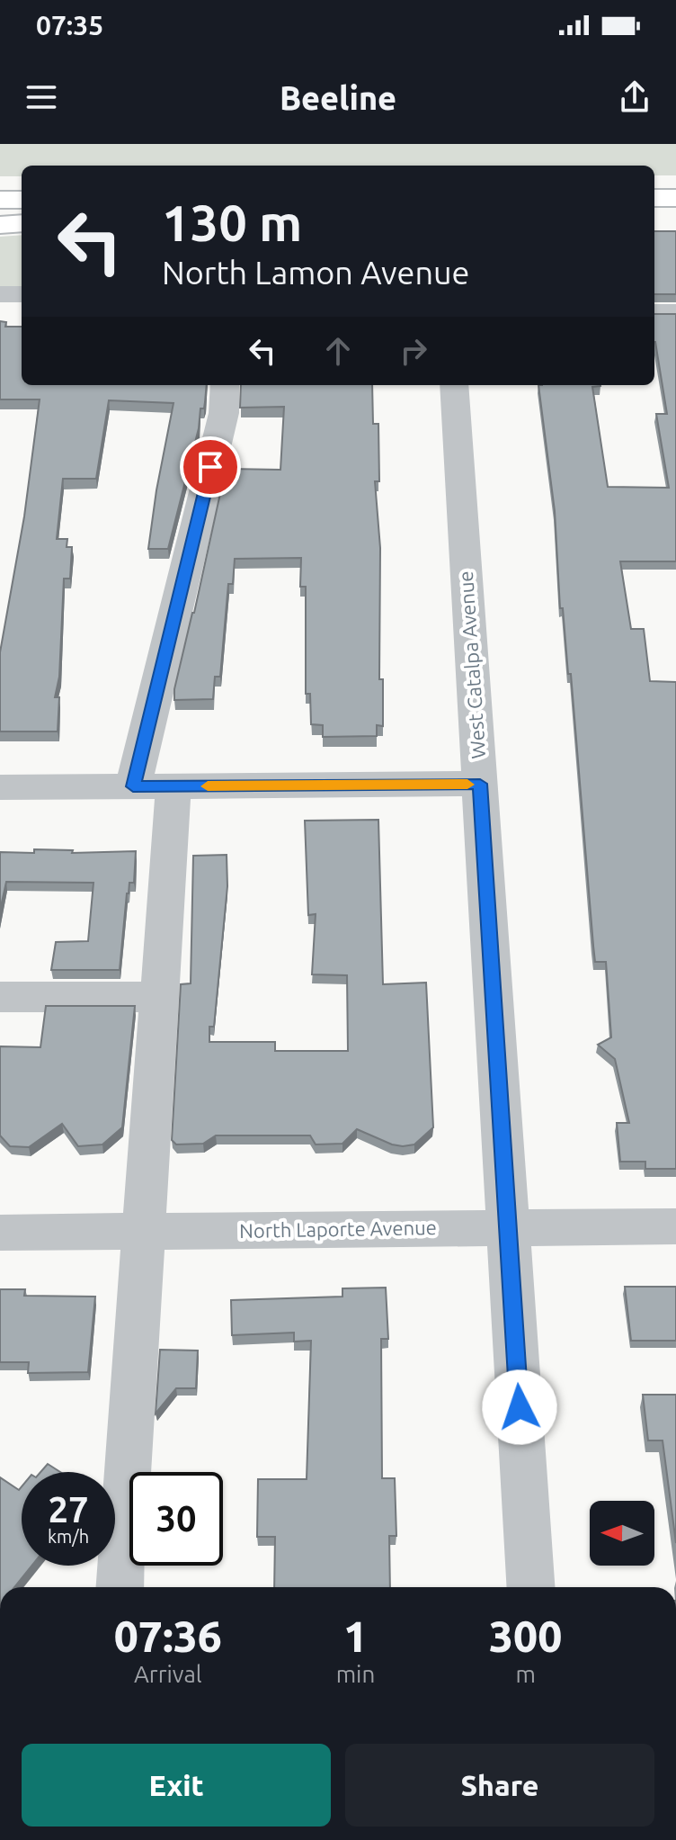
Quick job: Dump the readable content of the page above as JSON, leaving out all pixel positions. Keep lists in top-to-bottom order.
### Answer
{
  "streets": {
    "street": ["West Catalpa Avenue", "North Laporte Avenue"]
  },
  "crossings": [
    ["West Catalpa Avenue", "North Laporte Avenue"]
  ],
  "north": "left",
  "page": {
    "status": "07:35",
    "header": "Beeline",
    "turn": ["130 m", "North Lamon Avenue"],
    "speed": "27 km/h",
    "limit": "30",
    "eta": [
      "07:36",
      "Arrival",
      "1",
      "min",
      "300",
      "m"
    ],
    "buttons": ["Exit", "Share"]
  }
}
